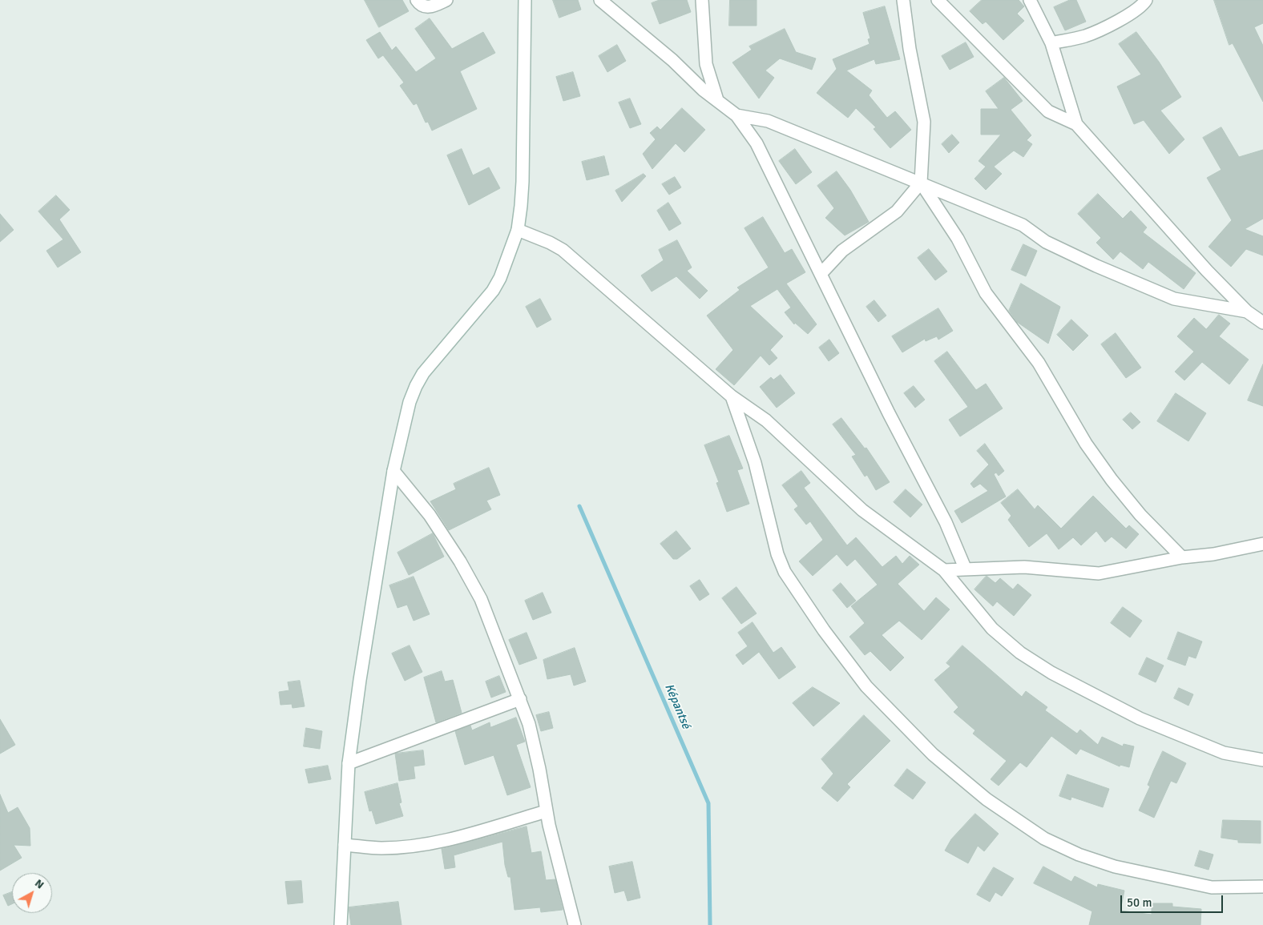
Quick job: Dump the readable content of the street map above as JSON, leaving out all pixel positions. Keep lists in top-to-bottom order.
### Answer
{
  "water": ["Képantsé"],
  "scale_bar": "50 m",
  "north": "top right"
}
